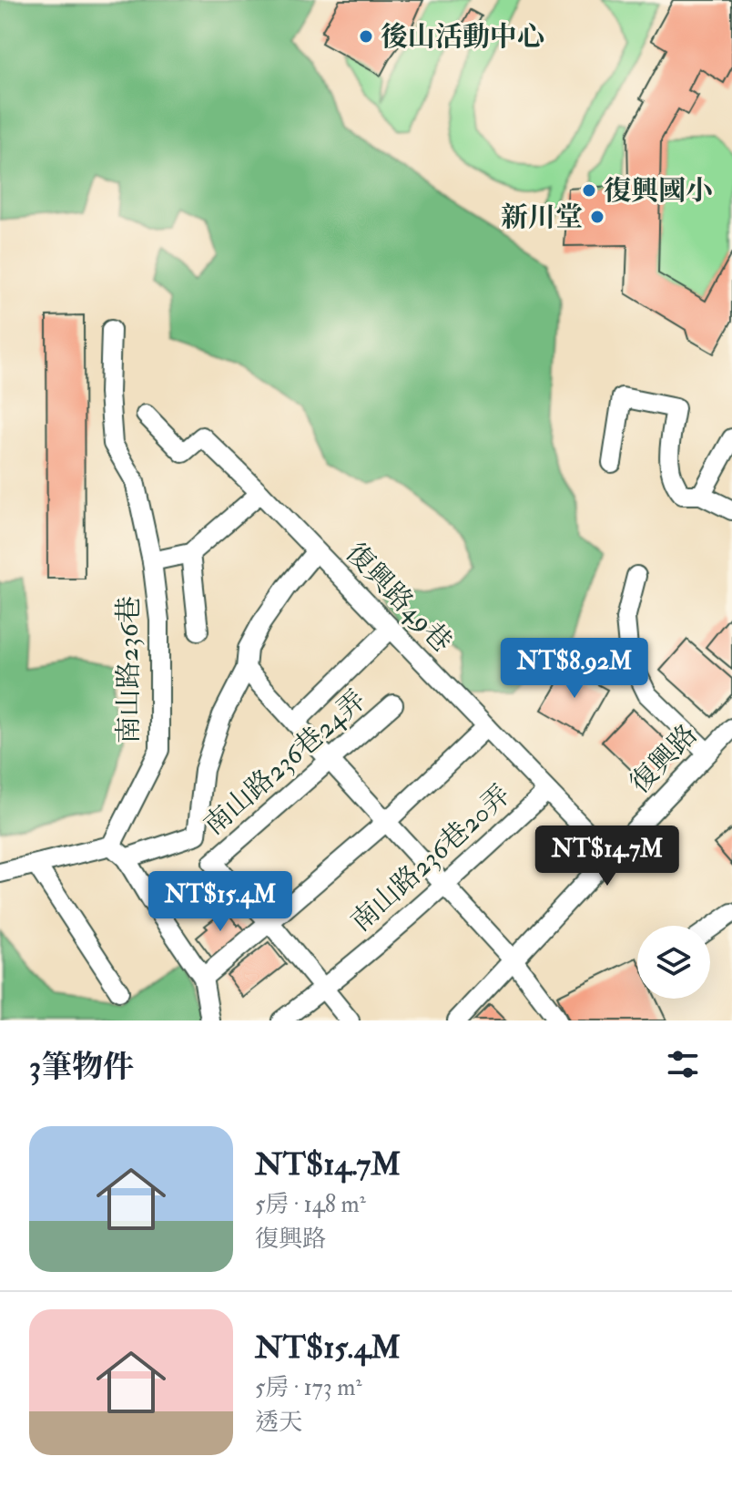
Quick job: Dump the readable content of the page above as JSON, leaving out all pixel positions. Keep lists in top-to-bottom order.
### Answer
{
  "streets": {
    "street": [
      "復興路49巷",
      "南山路236巷",
      "復興路",
      "南山路236巷24弄",
      "南山路236巷20弄"
    ]
  },
  "crossings": [
    ["復興路49巷", "復興路"],
    ["復興路49巷", "南山路236巷20弄"]
  ],
  "places": ["後山活動中心", "復興國小", "新川堂"],
  "page": {
    "price": ["NT$8.92M", "NT$14.7M", "NT$15.4M"],
    "heading": "3筆物件",
    "list": [
      {
        "name": "NT$14.7M",
        "note": "5房 · 148 m² · 復興路"
      },
      {
        "name": "NT$15.4M",
        "note": "5房 · 173 m² · 透天"
      }
    ]
  }
}
